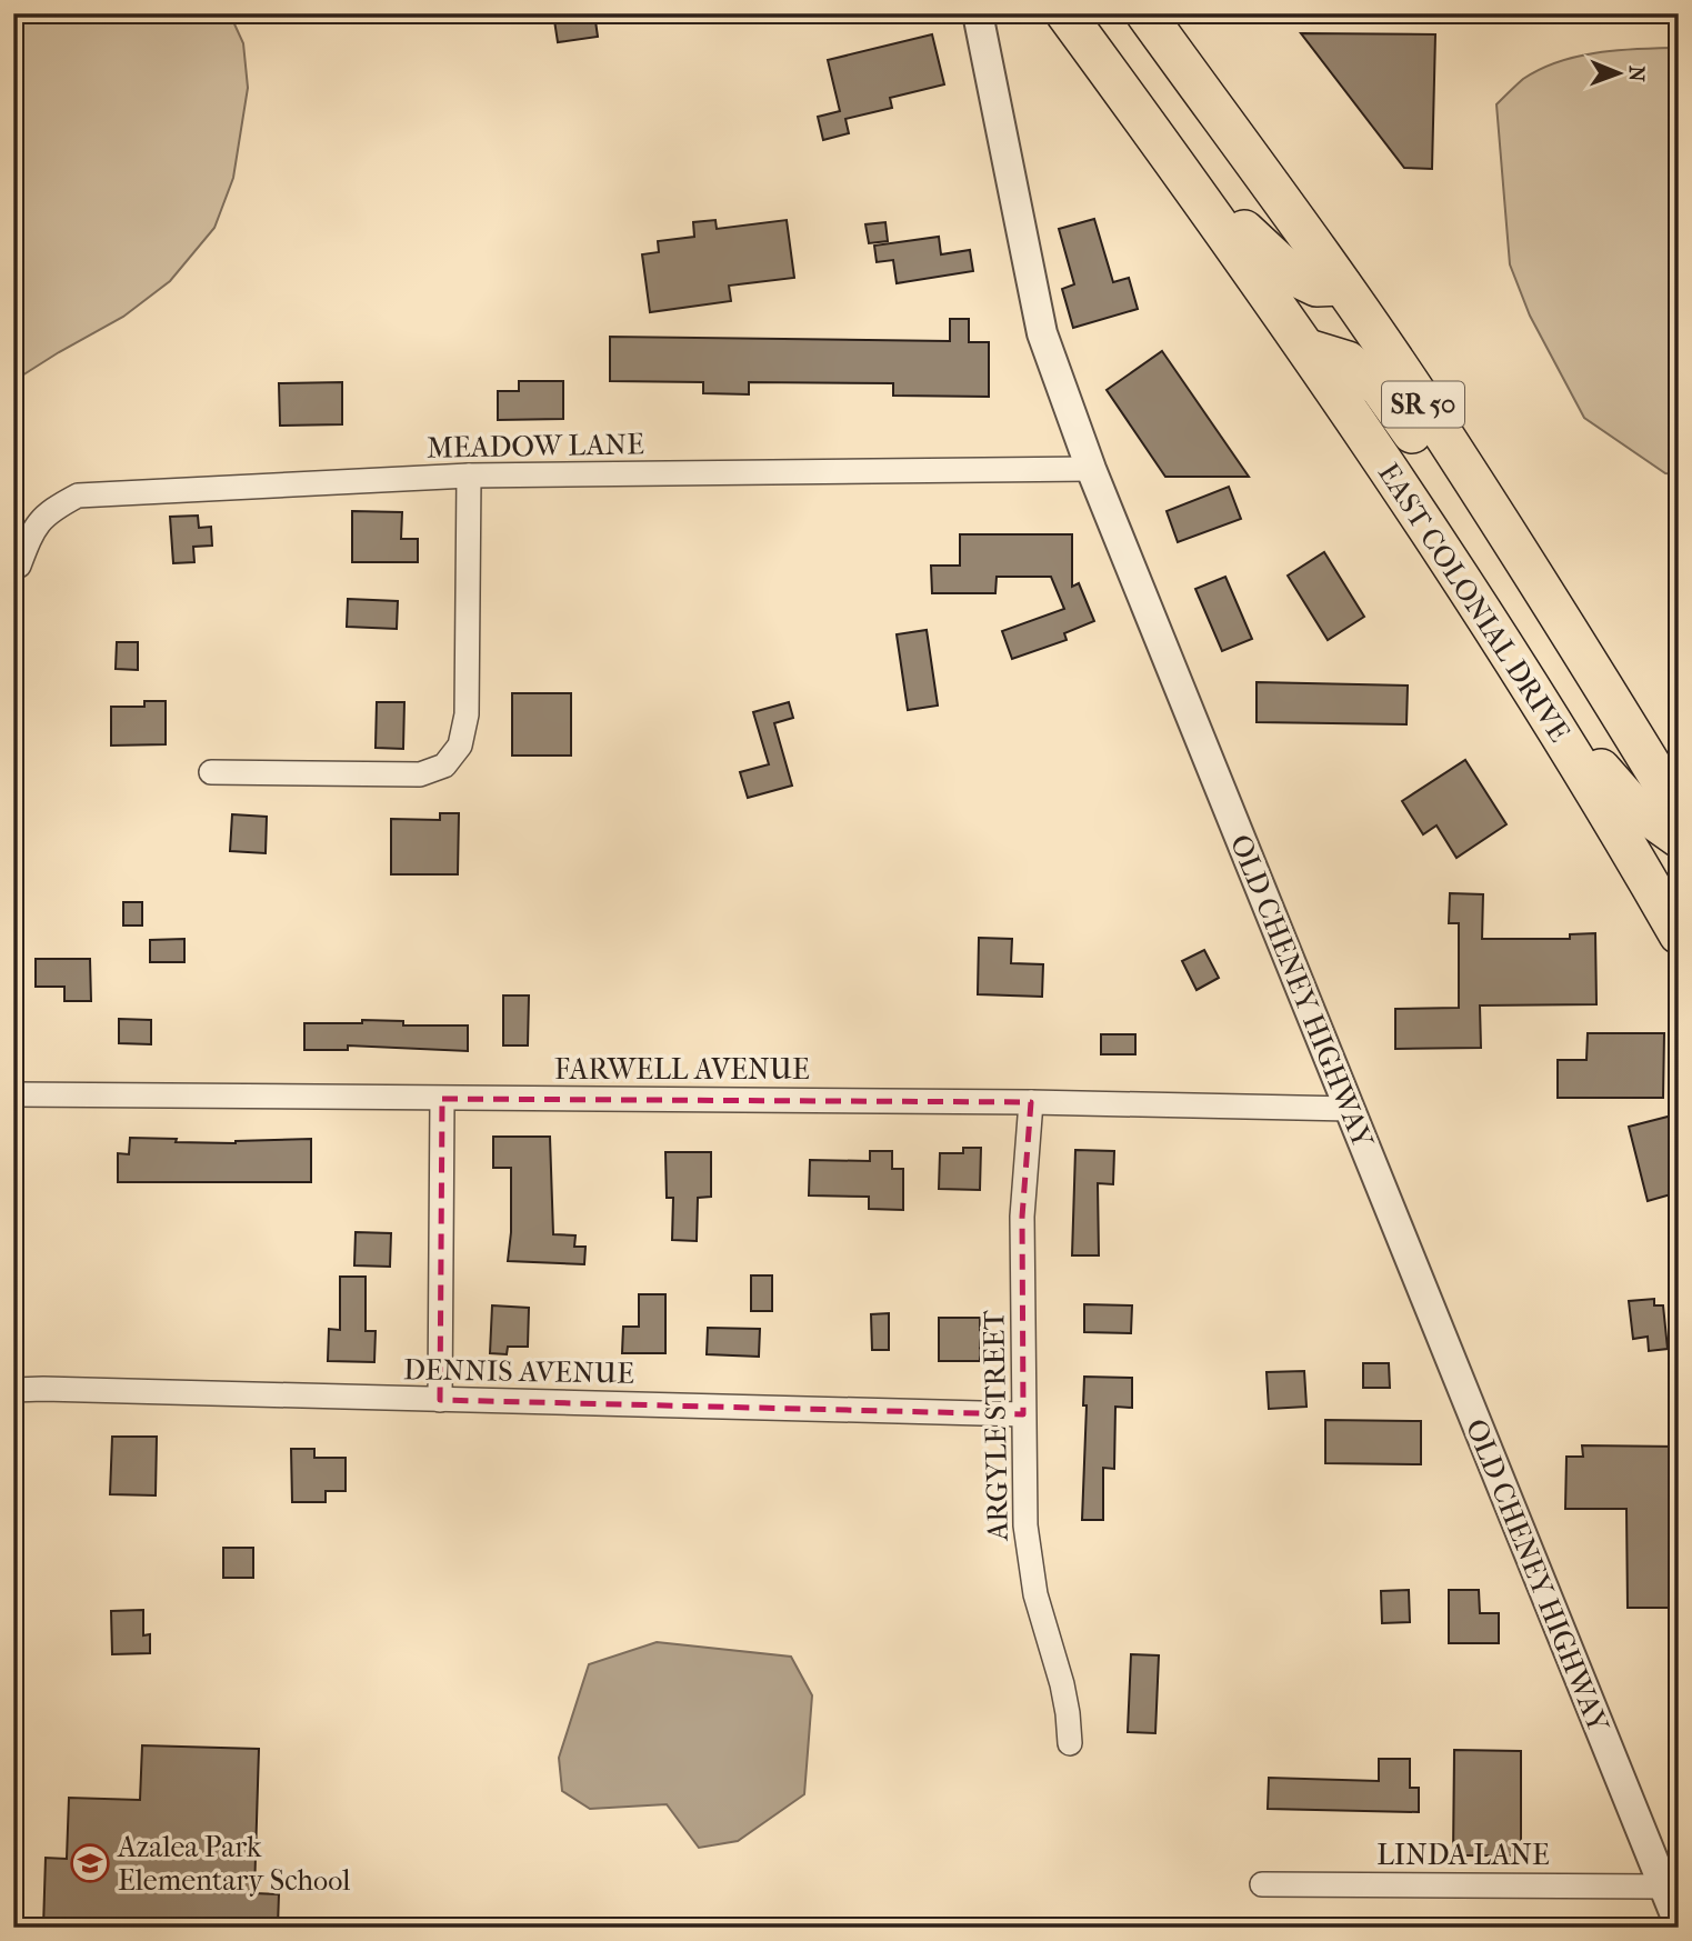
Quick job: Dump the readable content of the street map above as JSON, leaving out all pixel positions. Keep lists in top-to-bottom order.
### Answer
{
  "streets": {
    "highway": ["SR 50", "EAST COLONIAL DRIVE"],
    "street": [
      "MEADOW LANE",
      "OLD CHENEY HIGHWAY",
      "FARWELL AVENUE",
      "DENNIS AVENUE",
      "ARGYLE STREET",
      "LINDA LANE"
    ]
  },
  "crossings": [
    ["MEADOW LANE", "OLD CHENEY HIGHWAY"],
    ["OLD CHENEY HIGHWAY", "FARWELL AVENUE"],
    ["OLD CHENEY HIGHWAY", "LINDA LANE"],
    ["FARWELL AVENUE", "ARGYLE STREET"],
    ["DENNIS AVENUE", "ARGYLE STREET"]
  ],
  "places": {
    "school or university": ["Azalea Park Elementary School"]
  },
  "north": "right"
}
